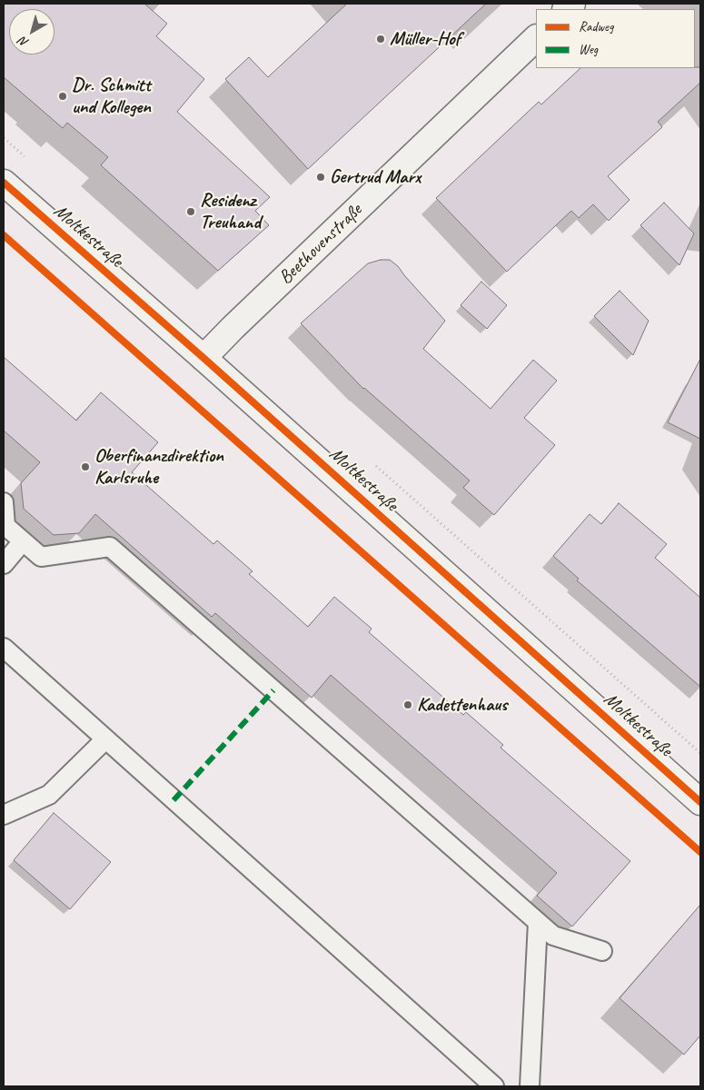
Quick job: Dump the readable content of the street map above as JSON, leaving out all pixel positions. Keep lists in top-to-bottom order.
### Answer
{
  "streets": {
    "main road": ["Moltkestraße", "Beethovenstraße"]
  },
  "crossings": [
    ["Moltkestraße", "Beethovenstraße"]
  ],
  "places": [
    "Müller-Hof",
    "Dr. Schmitt und Kollegen",
    "Gertrud Marx",
    "Residenz Treuhand",
    "Oberfinanzdirektion Karlsruhe",
    "Kadettenhaus"
  ],
  "legend": ["Radweg", "Weg"],
  "north": "bottom left"
}
